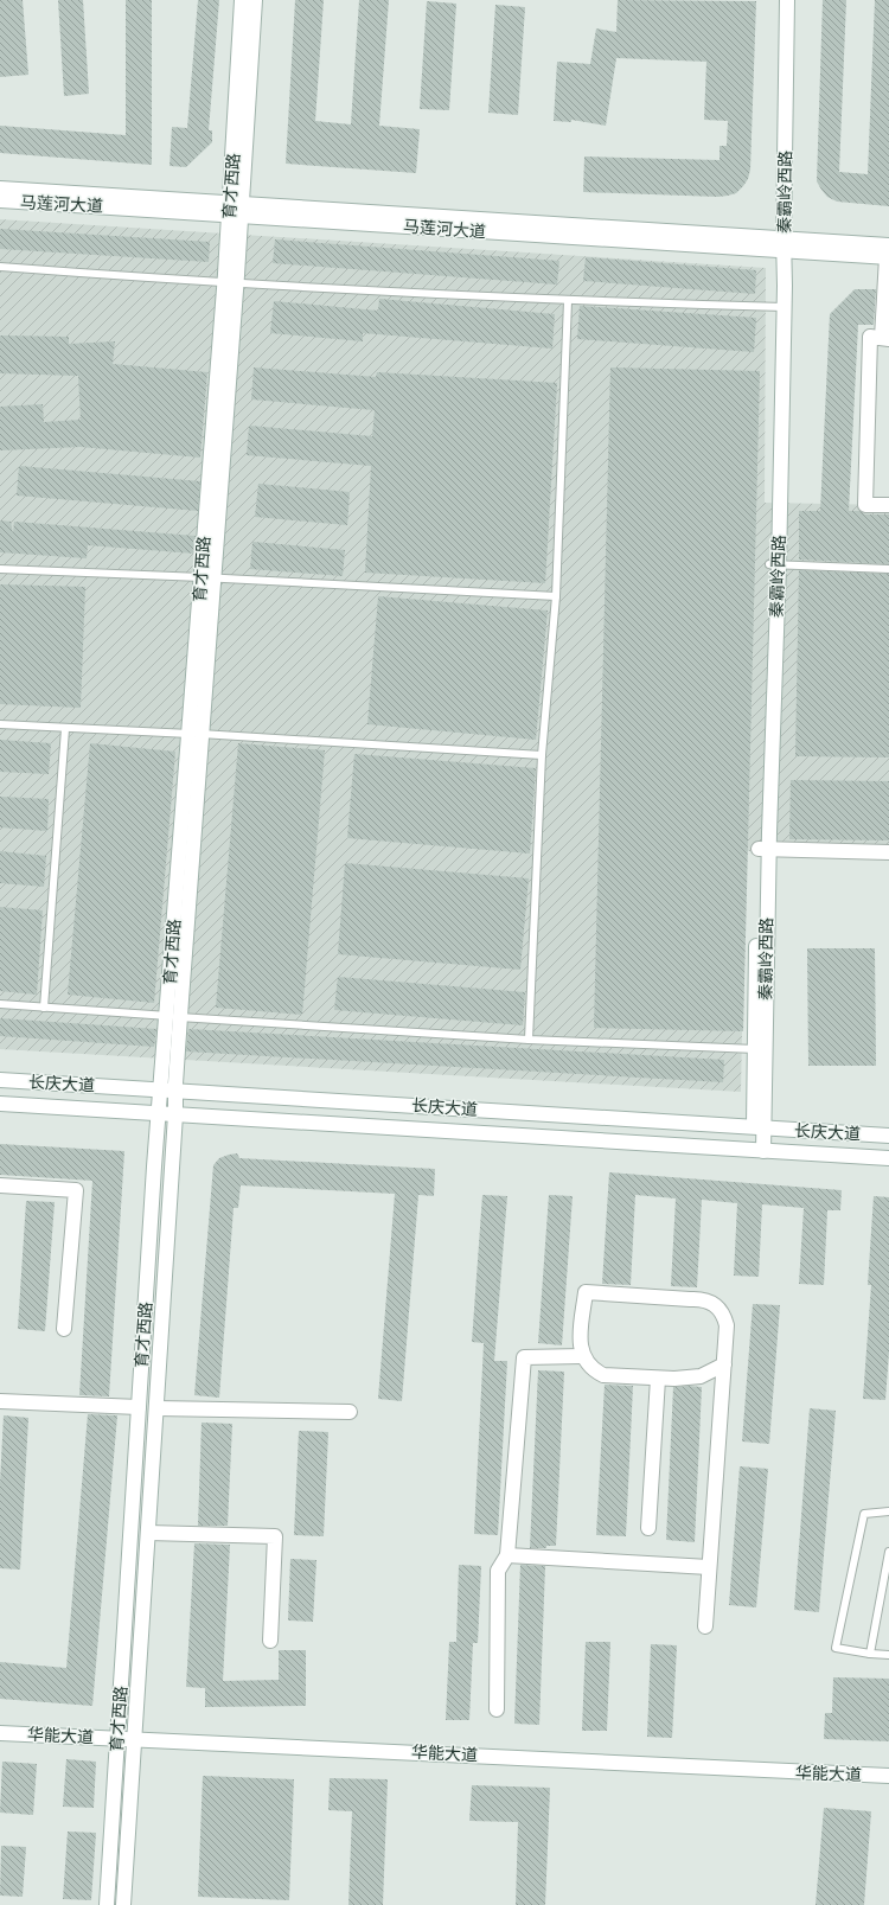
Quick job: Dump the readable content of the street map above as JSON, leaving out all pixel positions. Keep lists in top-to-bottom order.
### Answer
{
  "streets": {
    "street": [
      "育才西路",
      "秦霸岭西路",
      "马莲河大道",
      "长庆大道",
      "华能大道"
    ]
  },
  "crossings": [
    ["育才西路", "马莲河大道"],
    ["育才西路", "长庆大道"],
    ["育才西路", "华能大道"],
    ["秦霸岭西路", "马莲河大道"],
    ["秦霸岭西路", "长庆大道"]
  ]
}
